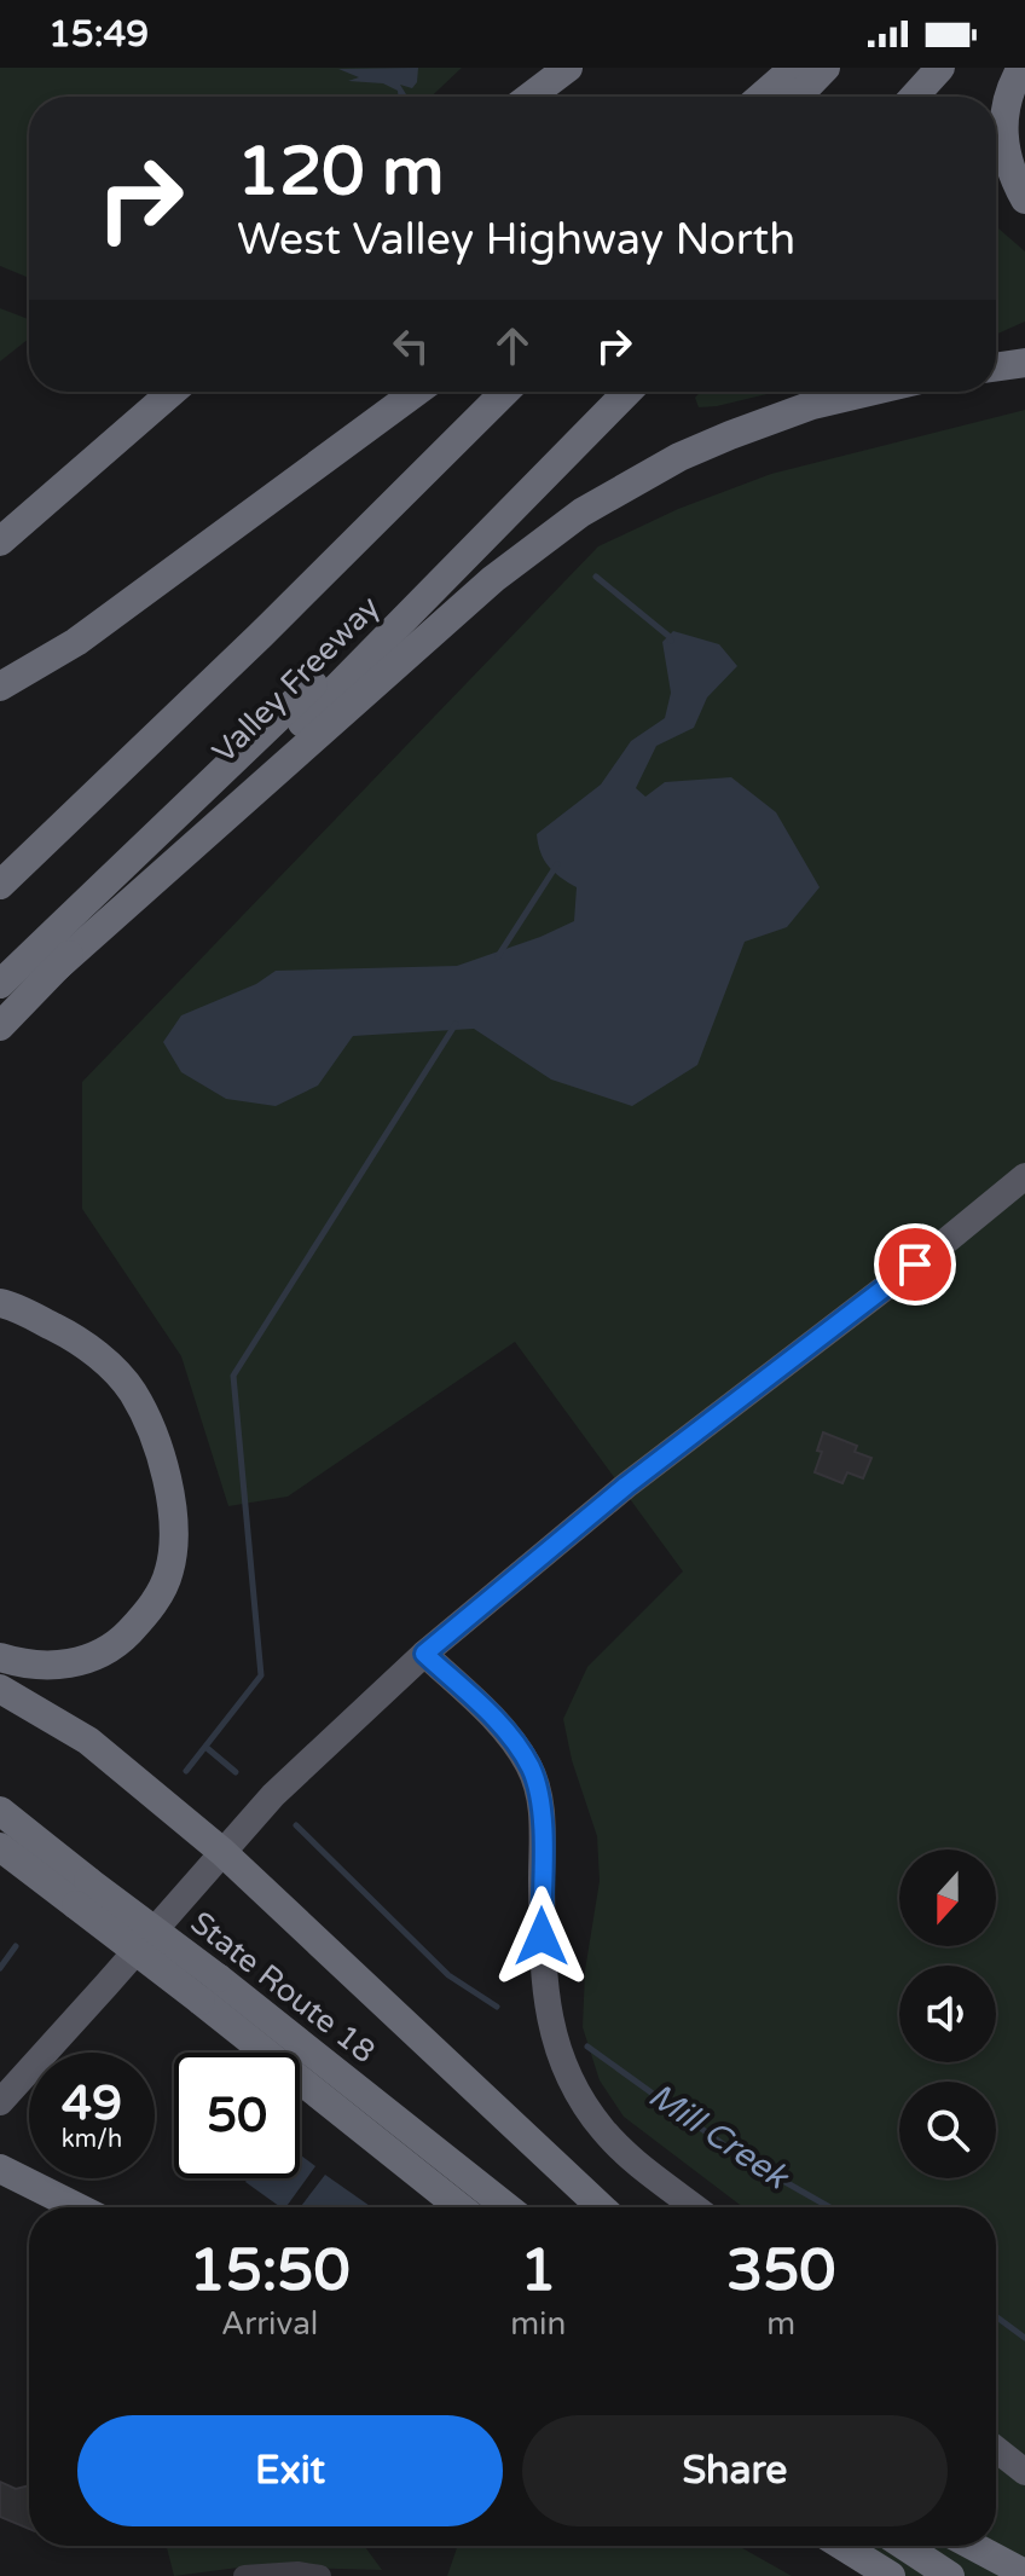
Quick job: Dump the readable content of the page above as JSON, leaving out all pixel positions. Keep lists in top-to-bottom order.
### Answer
{
  "streets": {
    "highway": ["Valley Freeway", "State Route 18"]
  },
  "water": ["Mill Creek"],
  "north": "bottom",
  "page": {
    "status": "15:49",
    "turn": ["120 m", "West Valley Highway North"],
    "speed": "49 km/h",
    "limit": "50",
    "eta": [
      "15:50",
      "Arrival",
      "1",
      "min",
      "350",
      "m"
    ],
    "buttons": ["Exit", "Share"]
  }
}
